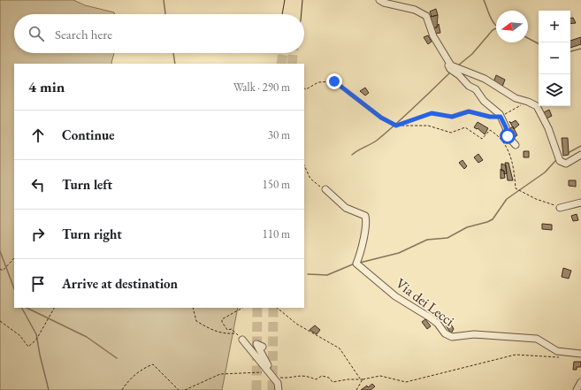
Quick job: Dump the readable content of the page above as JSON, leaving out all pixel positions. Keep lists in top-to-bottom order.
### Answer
{
  "streets": {
    "street": ["Via dei Lecci"]
  },
  "north": "left",
  "page": {
    "map_buttons": ["+", "−"],
    "search": "Search here",
    "heading": ["4 min", "Walk · 290 m"],
    "list": [
      ["Continue", "30 m"],
      ["Turn left", "150 m"],
      ["Turn right", "110 m"],
      "Arrive at destination"
    ]
  }
}
